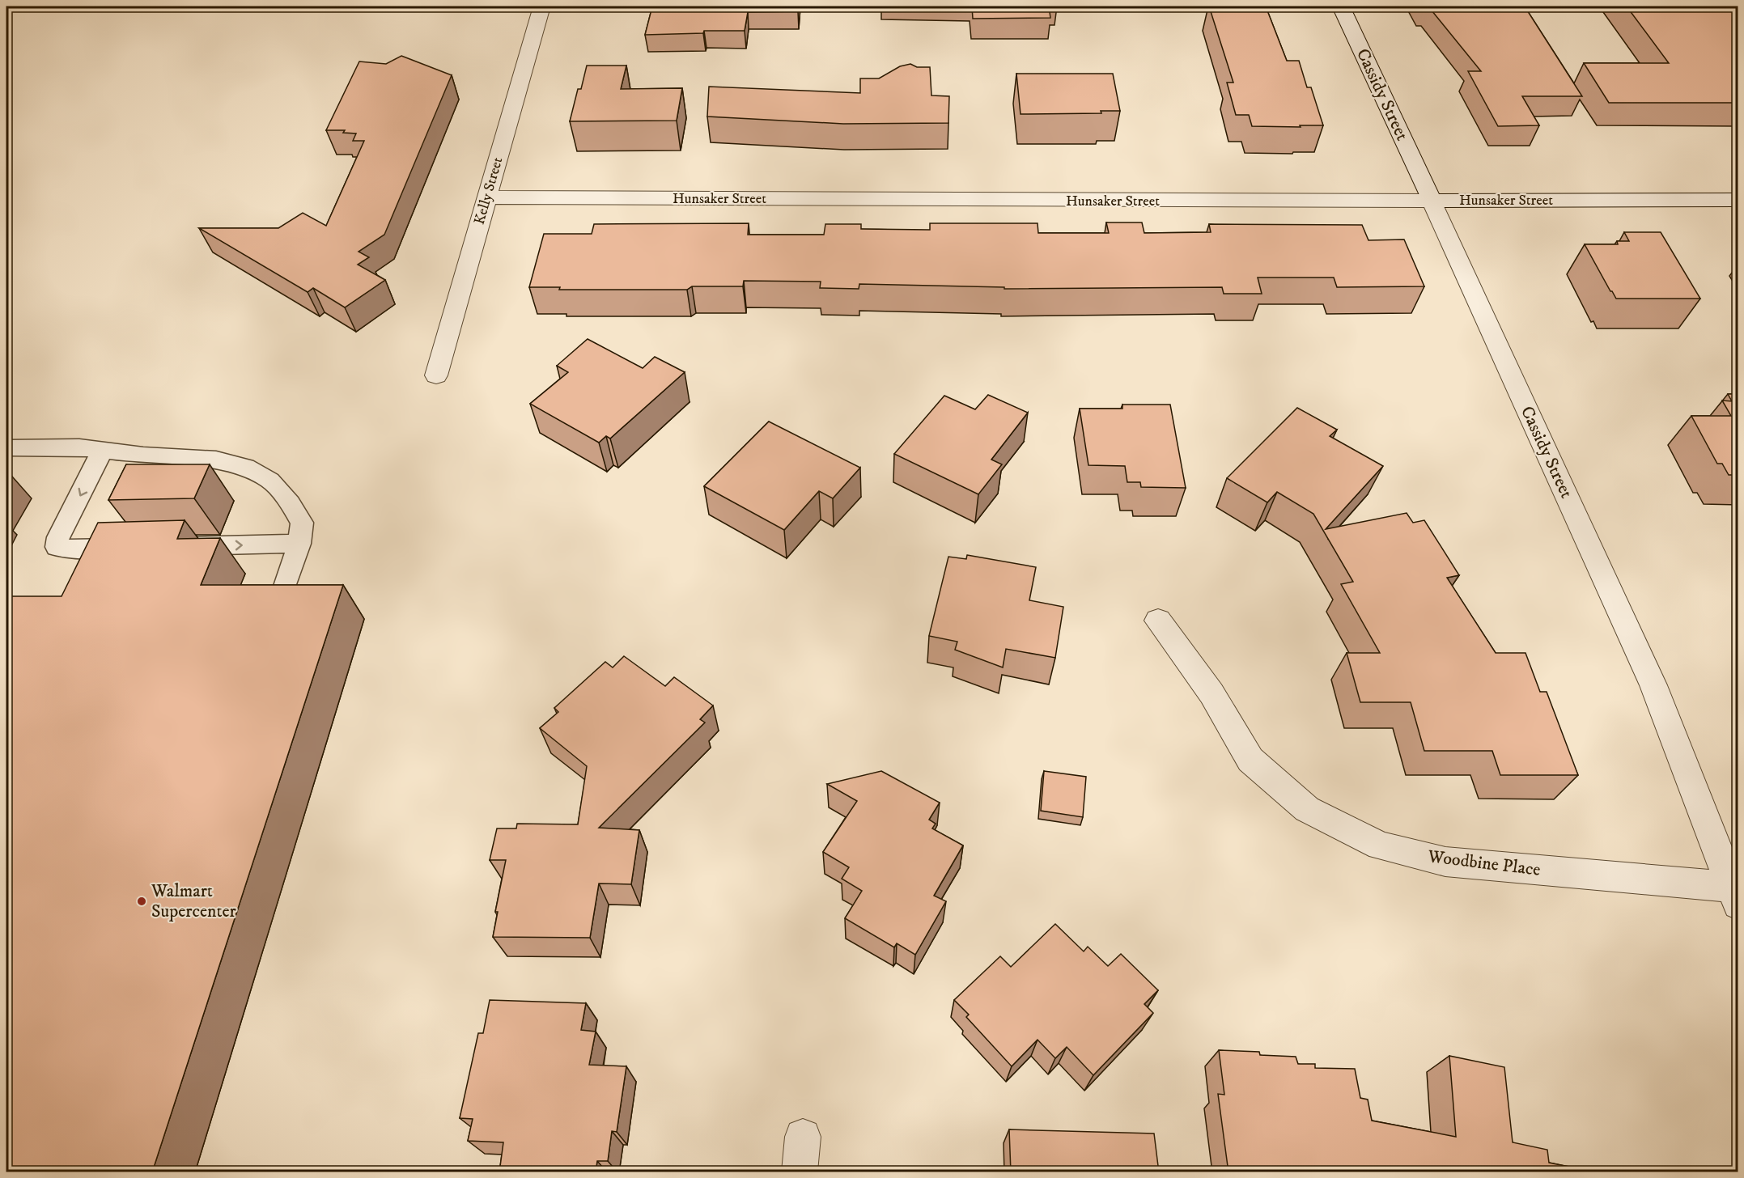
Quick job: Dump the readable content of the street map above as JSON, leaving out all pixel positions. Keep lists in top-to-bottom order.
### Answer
{
  "streets": {
    "street": [
      "Cassidy Street",
      "Kelly Street",
      "Hunsaker Street",
      "Woodbine Place"
    ]
  },
  "crossings": [
    ["Cassidy Street", "Hunsaker Street"],
    ["Cassidy Street", "Woodbine Place"],
    ["Kelly Street", "Hunsaker Street"]
  ],
  "places": ["Walmart Supercenter"]
}
